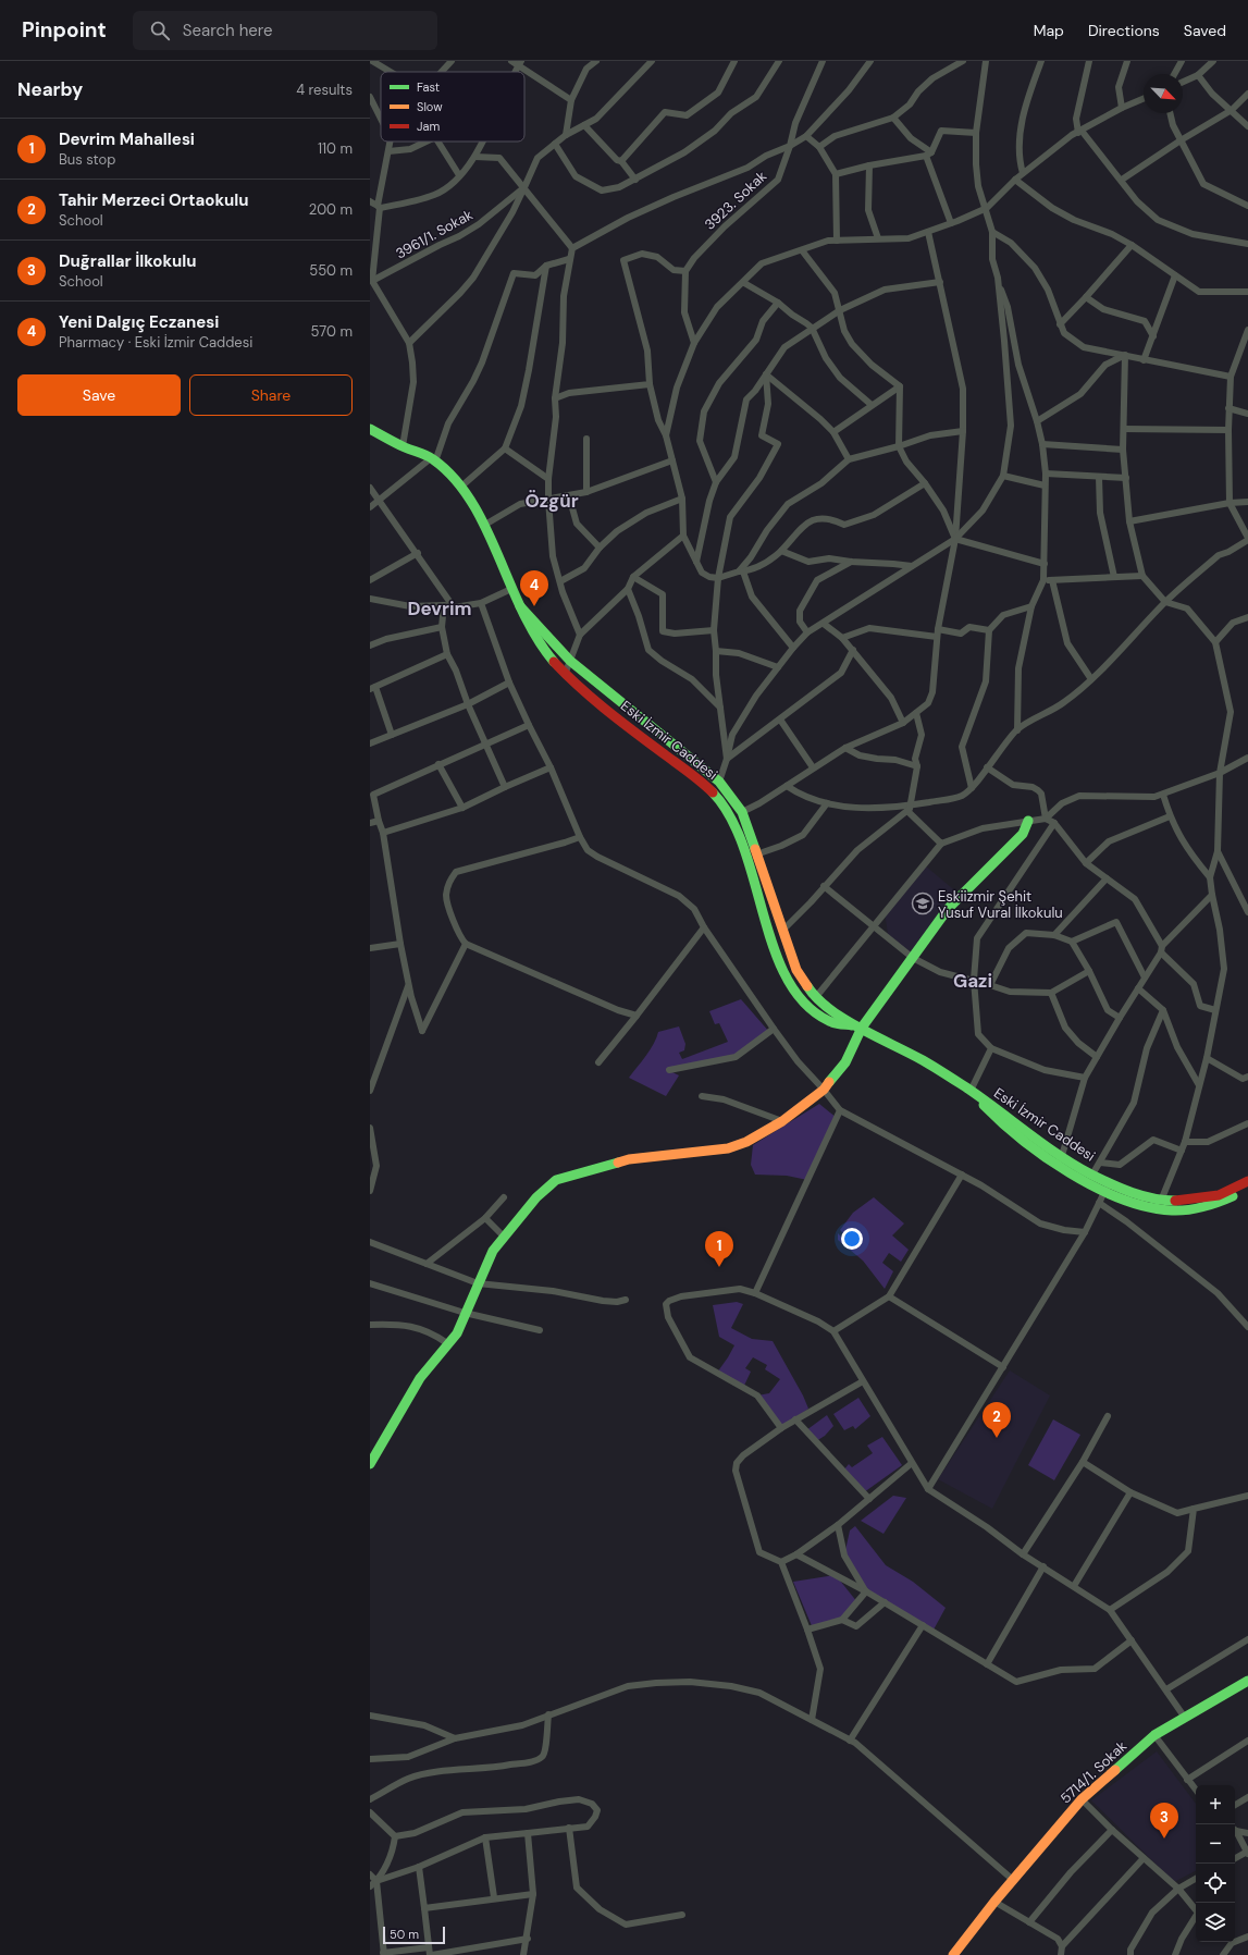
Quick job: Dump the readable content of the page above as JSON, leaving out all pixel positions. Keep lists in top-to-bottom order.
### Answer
{
  "streets": {
    "main road": ["Eski İzmir Caddesi", "5714/1. Sokak"],
    "street": ["3923. Sokak", "3961/1. Sokak"]
  },
  "districts": ["Özgür", "Devrim", "Gazi"],
  "places": {
    "school or university": ["Eskiizmir Şehit Yusuf Vural İlkokulu"]
  },
  "legend": ["Fast", "Slow", "Jam"],
  "scale_bar": "50 m",
  "north": "bottom right",
  "page": {
    "header": "Pinpoint",
    "search": "Search here",
    "nav": ["Map", "Directions", "Saved"],
    "heading": ["Nearby", "4 results"],
    "list": [
      {
        "mark": "1",
        "name": "Devrim Mahallesi",
        "note": "Bus stop",
        "value": "110 m"
      },
      {
        "mark": "2",
        "name": "Tahir Merzeci Ortaokulu",
        "note": "School",
        "value": "200 m"
      },
      {
        "mark": "3",
        "name": "Duğrallar İlkokulu",
        "note": "School",
        "value": "550 m"
      },
      {
        "mark": "4",
        "name": "Yeni Dalgıç Eczanesi",
        "note": "Pharmacy · Eski İzmir Caddesi",
        "value": "570 m"
      }
    ],
    "buttons": ["Save", "Share"],
    "pins": [
      "4",
      "1",
      "2",
      "3"
    ],
    "map_buttons": ["+", "−"],
    "scale": "50 m"
  }
}
